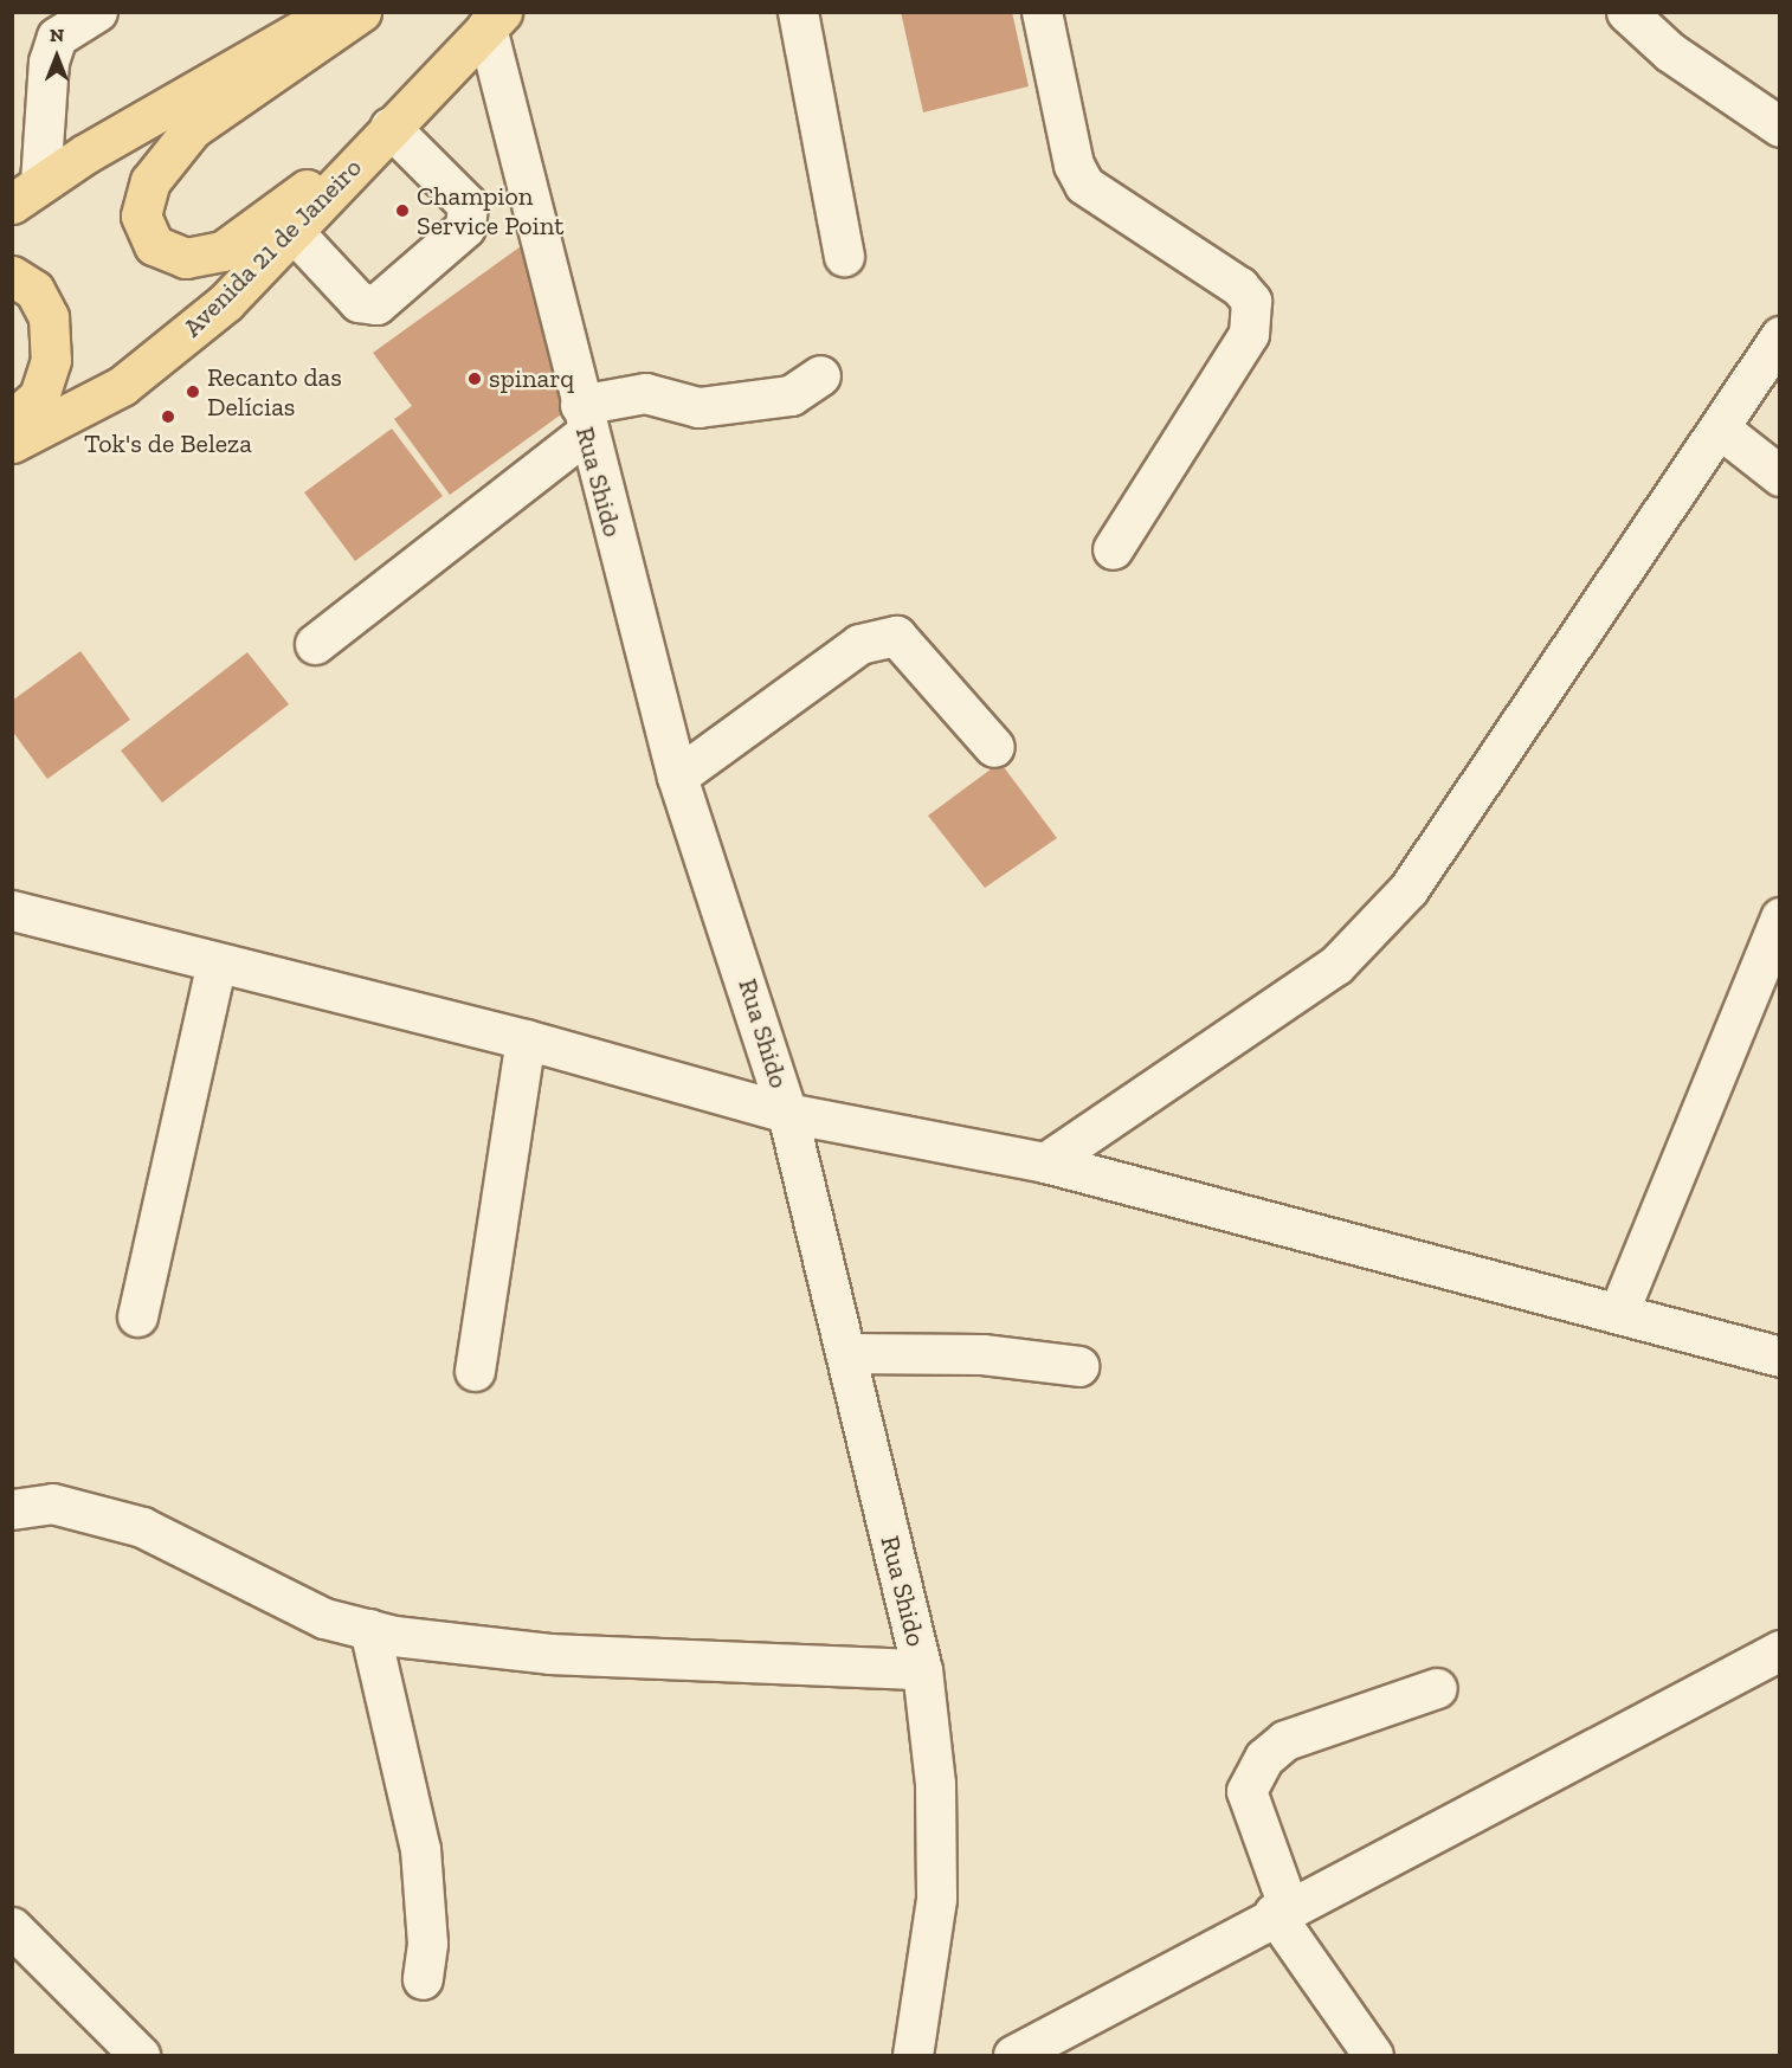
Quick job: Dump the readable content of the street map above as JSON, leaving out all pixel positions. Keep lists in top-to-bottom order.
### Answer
{
  "streets": {
    "main road": ["Avenida 21 de Janeiro"],
    "street": ["Rua Shido"]
  },
  "crossings": [
    ["Avenida 21 de Janeiro", "Rua Shido"]
  ],
  "places": [
    "Champion Service Point",
    "spinarq",
    "Recanto das Delícias",
    "Tok's de Beleza"
  ],
  "north": "top"
}
